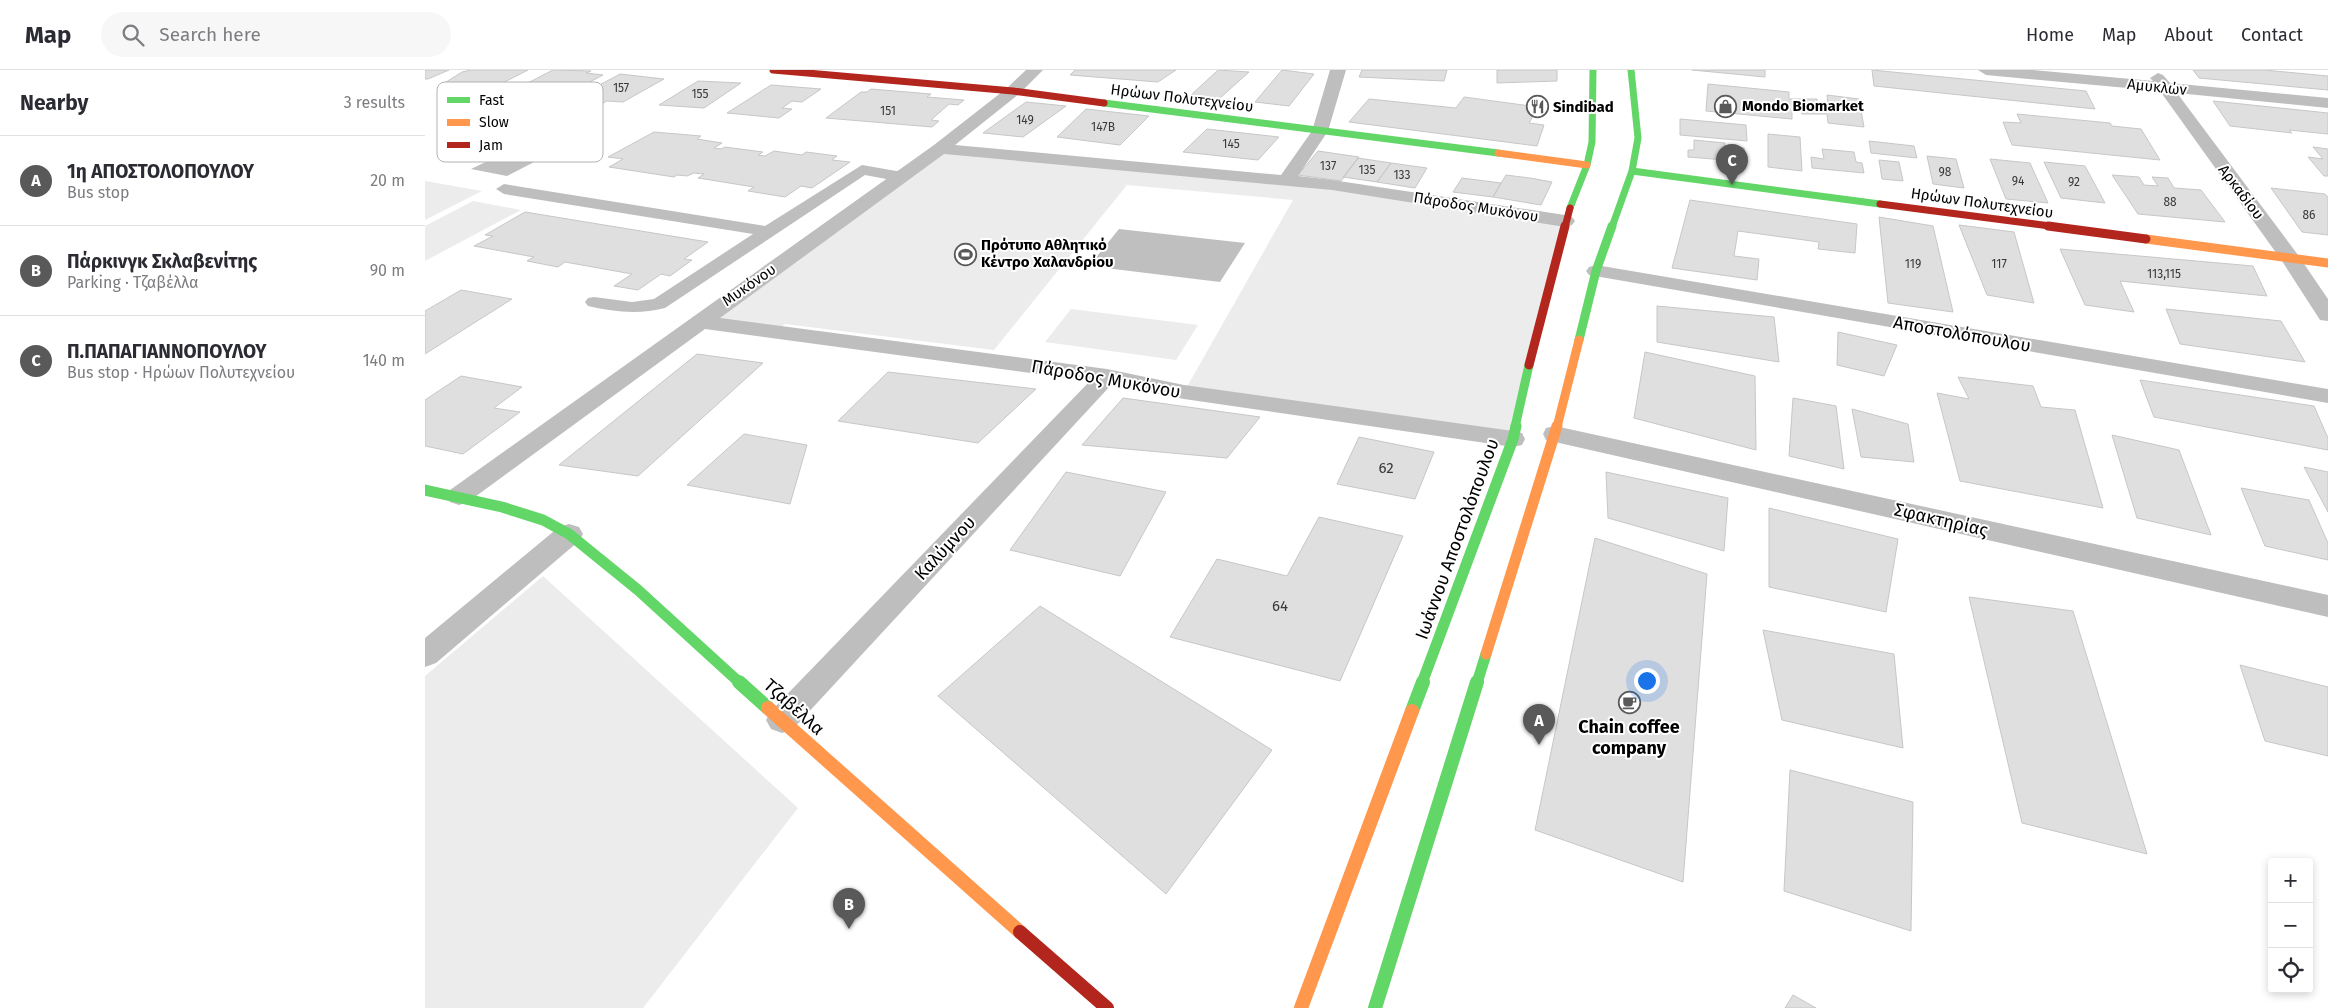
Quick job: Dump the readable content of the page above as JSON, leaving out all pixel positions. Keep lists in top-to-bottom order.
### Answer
{
  "streets": {
    "street": [
      "Αμυκλών",
      "Ηρώων Πολυτεχνείου",
      "Αρκαδίου",
      "Πάροδος Μυκόνου",
      "Μυκόνου",
      "Αποστολόπουλου",
      "Σφακτηρίας",
      "Ιωάννου Αποστολόπουλου",
      "Καλύμνου",
      "Τζαβέλλα"
    ]
  },
  "crossings": [
    ["Αμυκλών", "Αρκαδίου"],
    ["Ηρώων Πολυτεχνείου", "Αρκαδίου"],
    ["Ηρώων Πολυτεχνείου", "Μυκόνου"],
    ["Ηρώων Πολυτεχνείου", "Ιωάννου Αποστολόπουλου"],
    ["Πάροδος Μυκόνου", "Μυκόνου"],
    ["Πάροδος Μυκόνου", "Ιωάννου Αποστολόπουλου"],
    ["Πάροδος Μυκόνου", "Καλύμνου"],
    ["Μυκόνου", "Τζαβέλλα"],
    ["Καλύμνου", "Τζαβέλλα"]
  ],
  "places": {
    "shop": ["Mondo Biomarket"],
    "restaurant": ["Sindibad"],
    "sports": ["Πρότυπο Αθλητικό Κέντρο Χαλανδρίου"],
    "cafe": ["Chain coffee company"]
  },
  "house_numbers": [
    "157",
    "155",
    "151",
    "149",
    "147Β",
    "145",
    "137",
    "135",
    "98",
    "133",
    "94",
    "92",
    "88",
    "86",
    "119",
    "117",
    "113,115",
    "62",
    "64"
  ],
  "legend": ["Fast", "Slow", "Jam"],
  "page": {
    "header": "Map",
    "search": "Search here",
    "nav": [
      "Home",
      "Map",
      "About",
      "Contact"
    ],
    "heading": ["Nearby", "3 results"],
    "list": [
      {
        "mark": "A",
        "name": "1η ΑΠΟΣΤΟΛΟΠΟΥΛΟΥ",
        "note": "Bus stop",
        "value": "20 m"
      },
      {
        "mark": "B",
        "name": "Πάρκινγκ Σκλαβενίτης",
        "note": "Parking · Τζαβέλλα",
        "value": "90 m"
      },
      {
        "mark": "C",
        "name": "Π.ΠΑΠΑΓΙΑΝΝΟΠΟΥΛΟΥ",
        "note": "Bus stop · Ηρώων Πολυτεχνείου",
        "value": "140 m"
      }
    ],
    "pins": ["C", "A", "B"],
    "map_buttons": ["+", "−"]
  }
}
